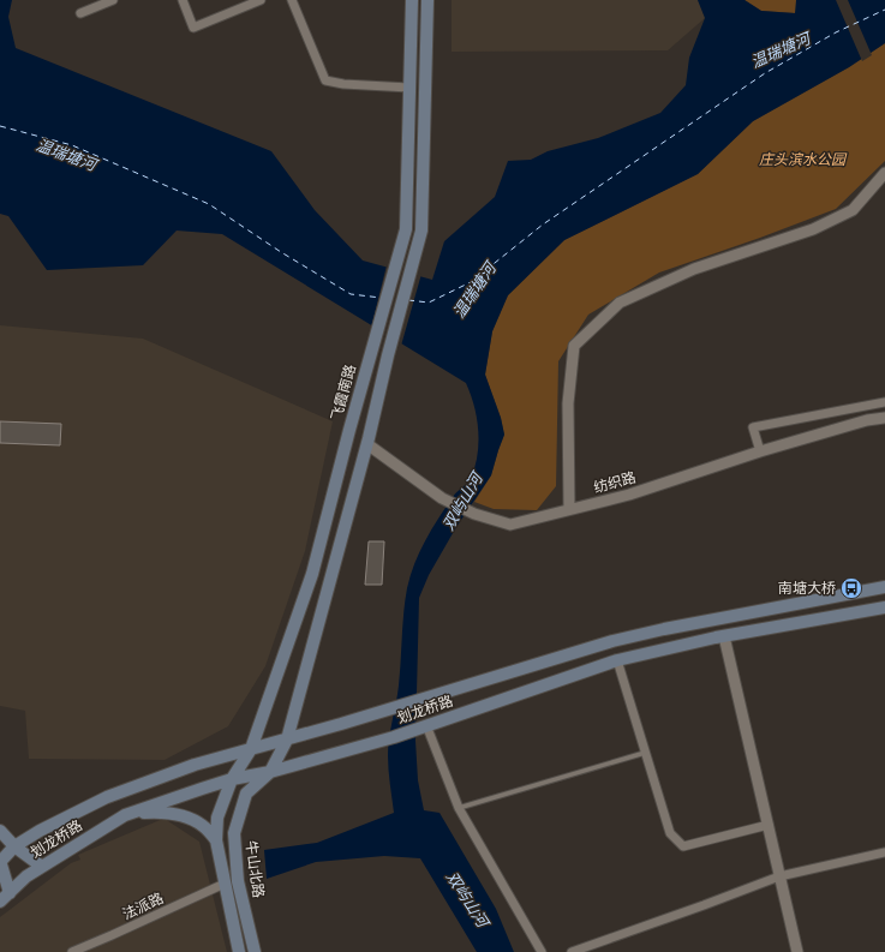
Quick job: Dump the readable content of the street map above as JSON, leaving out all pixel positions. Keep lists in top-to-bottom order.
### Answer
{
  "streets": {
    "main road": ["飞霞南路", "划龙桥路", "牛山北路"],
    "street": ["纺织路", "法派路"]
  },
  "crossings": [
    ["飞霞南路", "划龙桥路"],
    ["飞霞南路", "牛山北路"],
    ["划龙桥路", "牛山北路"],
    ["牛山北路", "法派路"]
  ],
  "water": ["温瑞塘河", "双屿山河"],
  "parks": ["庄头滨水公园"],
  "places": {
    "bus stop": ["南塘大桥"]
  }
}
